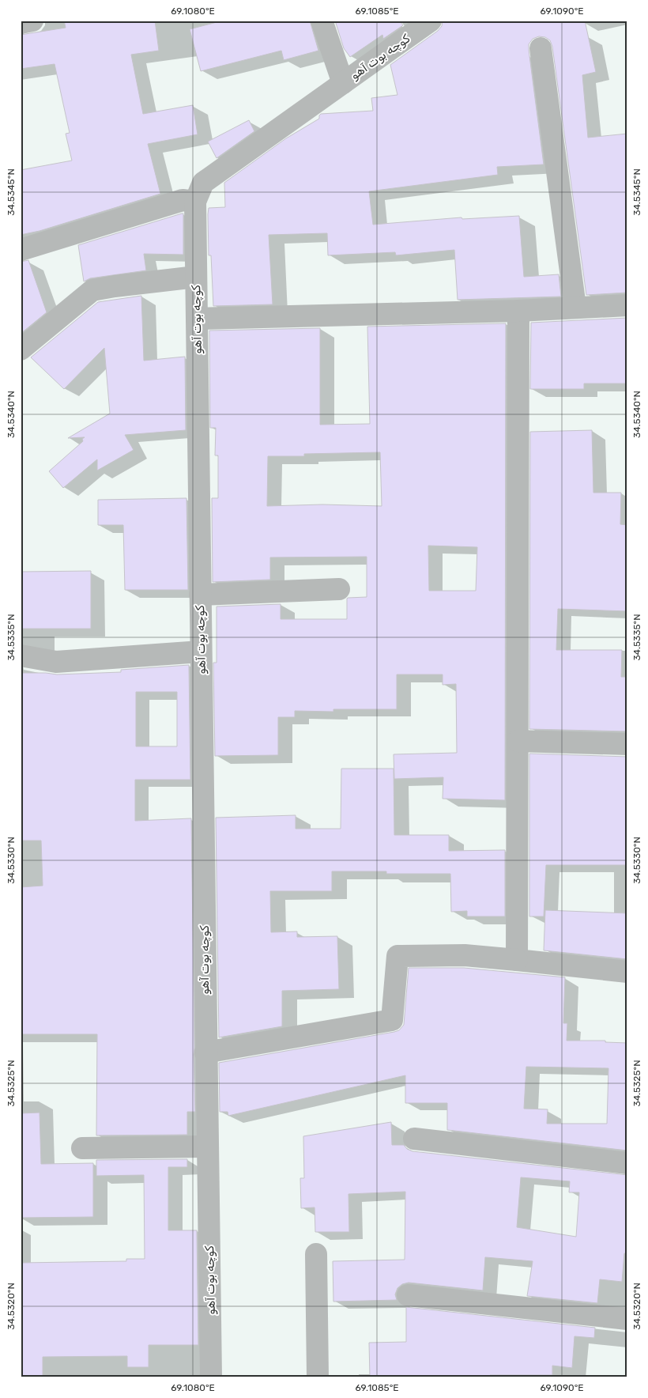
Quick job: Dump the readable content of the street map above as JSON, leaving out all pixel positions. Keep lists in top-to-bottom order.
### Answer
{
  "streets": {
    "street": ["کوچه بوت آهو"]
  },
  "coordinates": [
    "69.1080°E",
    "69.1085°E",
    "69.1090°E",
    "34.5345°N",
    "34.5340°N",
    "34.5335°N",
    "34.5330°N",
    "34.5325°N",
    "34.5320°N"
  ]
}
